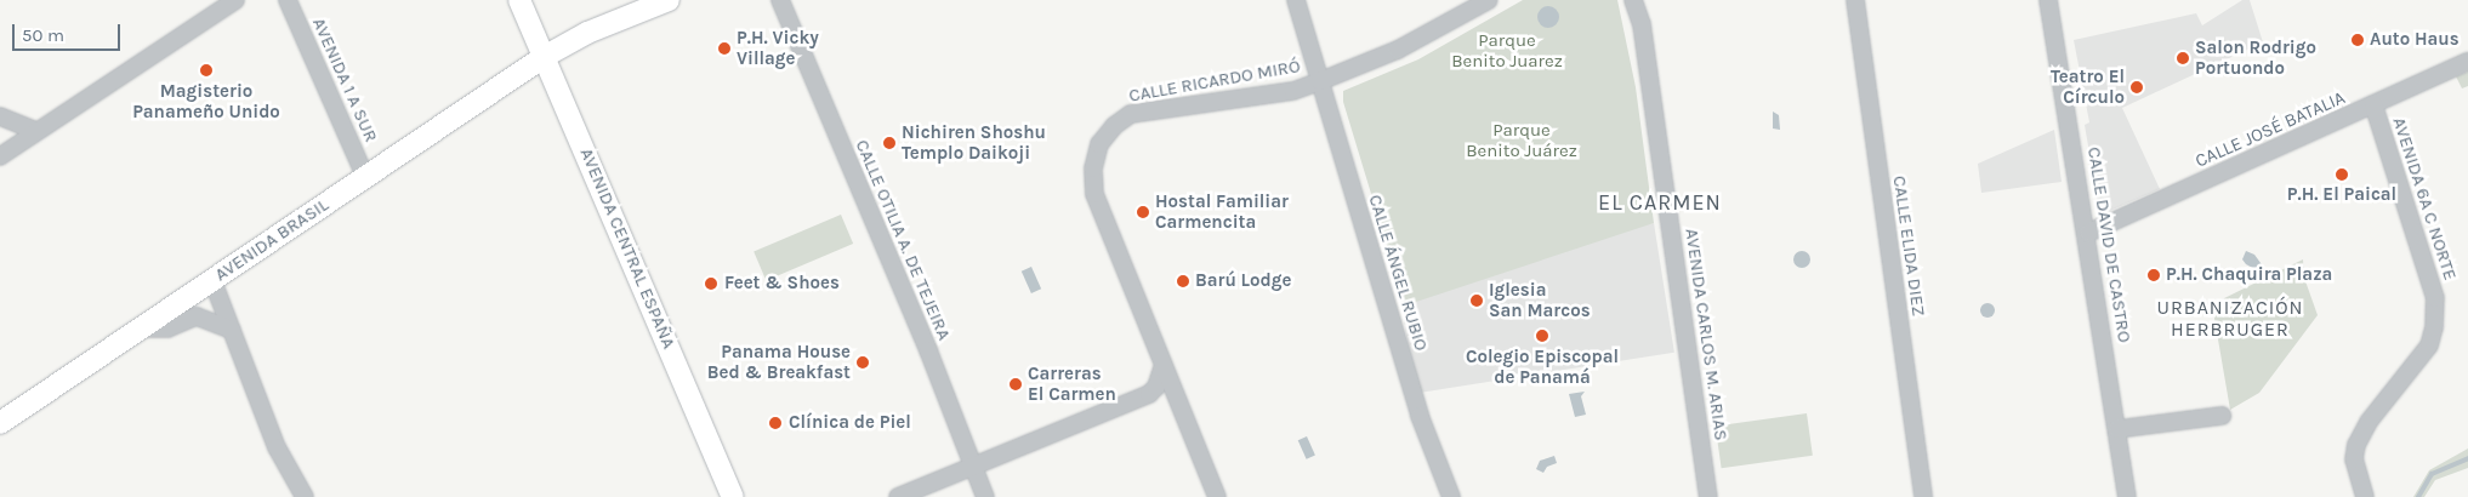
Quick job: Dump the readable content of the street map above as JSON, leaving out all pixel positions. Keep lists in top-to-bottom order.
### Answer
{
  "streets": {
    "main road": ["AVENIDA BRASIL", "AVENIDA CENTRAL ESPAÑA"],
    "street": [
      "AVENIDA 1 A SUR",
      "CALLE RICARDO MIRÓ",
      "CALLE JOSÉ BATALIA",
      "AVENIDA 6A C NORTE",
      "CALLE OTILIA A. DE TEJEIRA",
      "CALLE DAVID DE CASTRO",
      "CALLE ELIDA DIEZ",
      "CALLE ÁNGEL RUBIO",
      "AVENIDA CARLOS M. ARIAS"
    ]
  },
  "crossings": [
    ["AVENIDA 1 A SUR", "AVENIDA BRASIL"],
    ["CALLE RICARDO MIRÓ", "CALLE ÁNGEL RUBIO"],
    ["CALLE JOSÉ BATALIA", "AVENIDA 6A C NORTE"],
    ["CALLE JOSÉ BATALIA", "CALLE DAVID DE CASTRO"],
    ["AVENIDA BRASIL", "AVENIDA CENTRAL ESPAÑA"]
  ],
  "districts": ["EL CARMEN", "URBANIZACIÓN HERBRUGER"],
  "parks": ["Parque Benito Juarez", "Parque Benito Juárez"],
  "places": [
    "Auto Haus",
    "P.H. Vicky Village",
    "Salon Rodrigo Portuondo",
    "Magisterio Panameño Unido",
    "Teatro El Círculo",
    "Nichiren Shoshu Templo Daikoji",
    "P.H. El Paical",
    "Hostal Familiar Carmencita",
    "P.H. Chaquira Plaza",
    "Barú Lodge",
    "Feet & Shoes",
    "Iglesia San Marcos",
    "Colegio Episcopal de Panamá",
    "Panama House Bed & Breakfast",
    "Carreras El Carmen",
    "Clínica de Piel"
  ],
  "scale_bar": "50 m"
}
